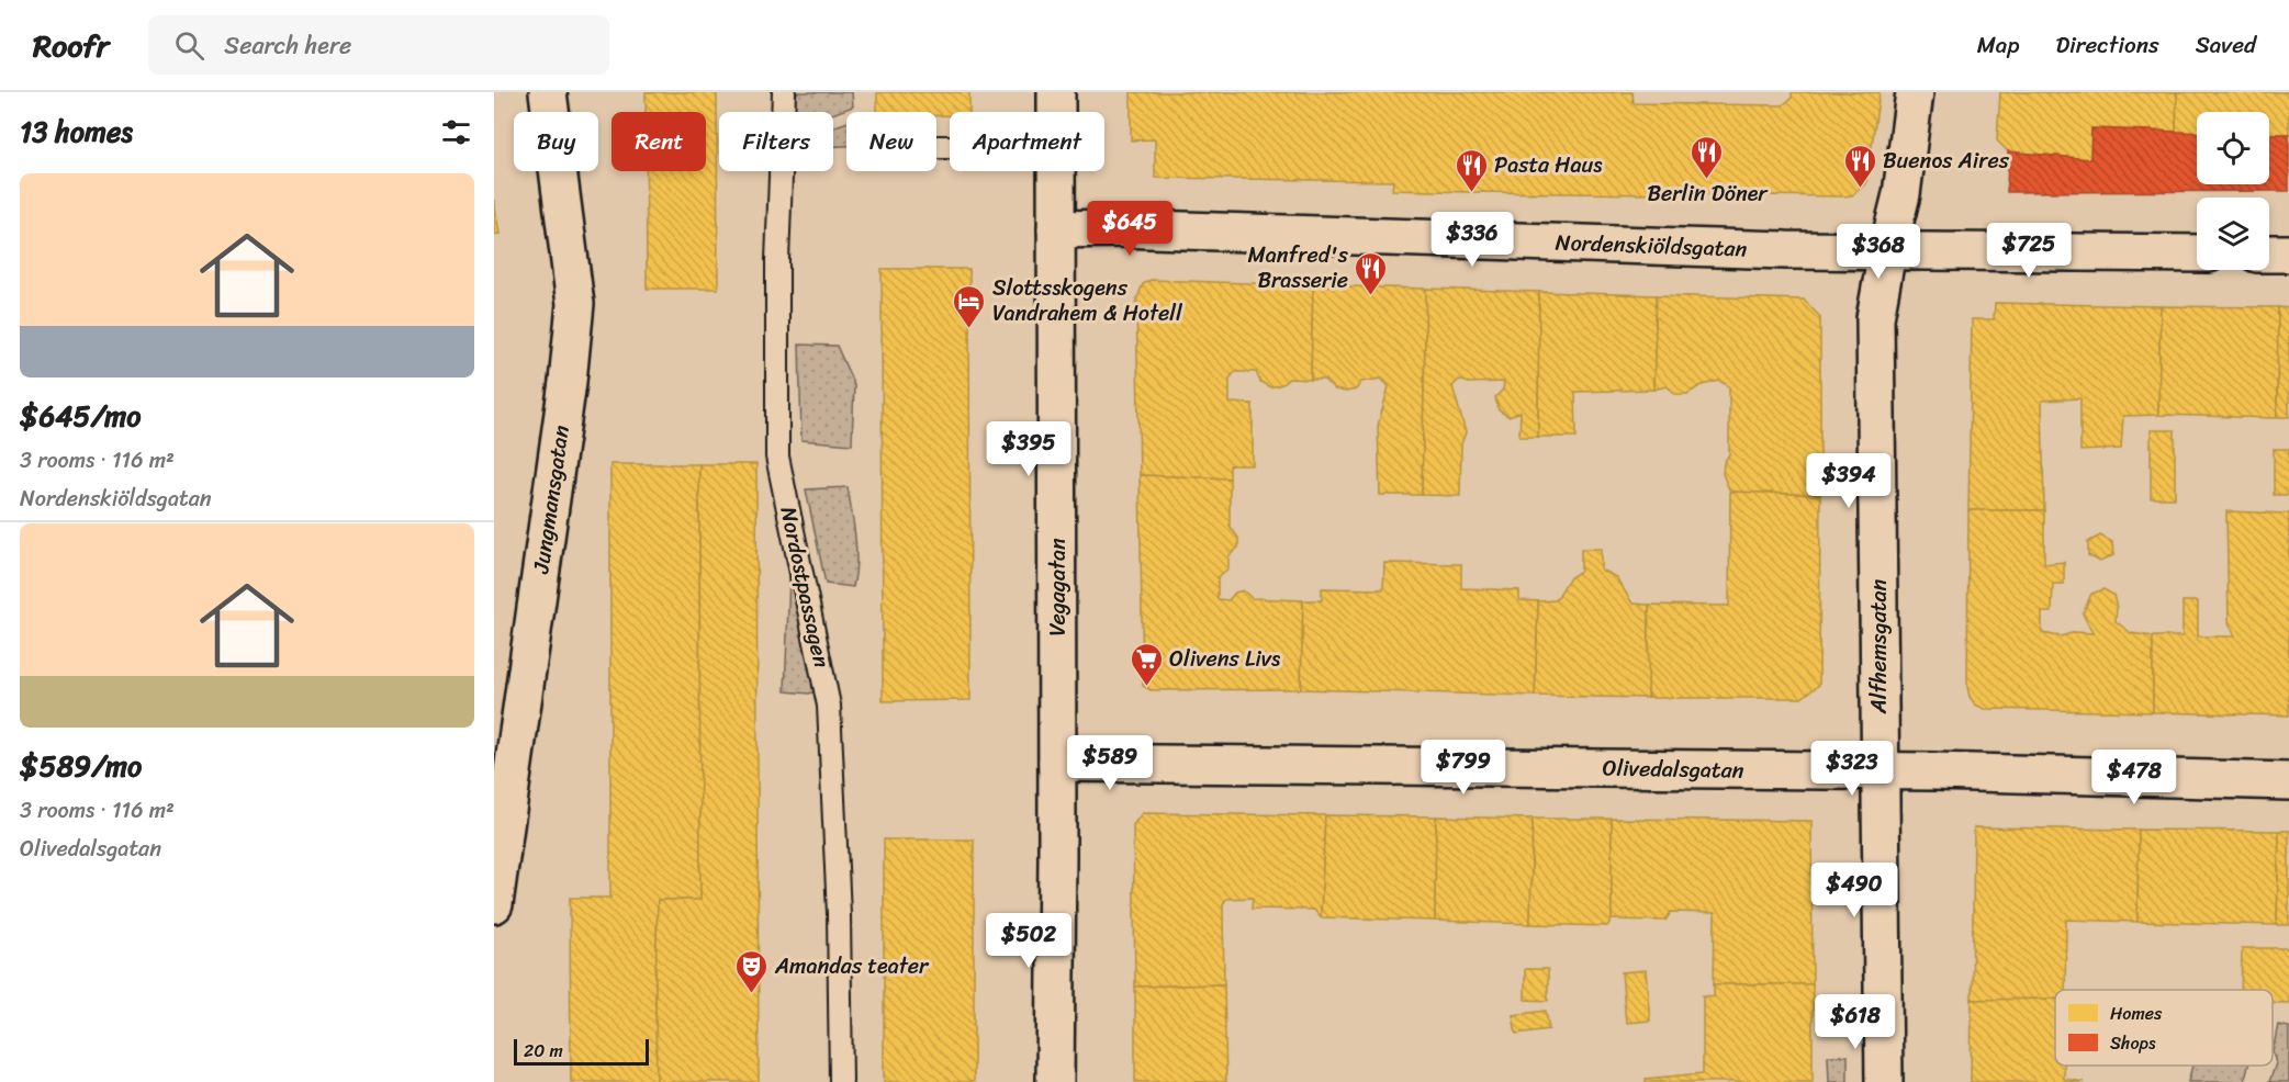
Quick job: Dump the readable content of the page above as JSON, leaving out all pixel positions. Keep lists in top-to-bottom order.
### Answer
{
  "streets": {
    "street": [
      "Nordenskiöldsgatan",
      "Jungmansgatan",
      "Vegagatan",
      "Alfhemsgatan",
      "Olivedalsgatan"
    ],
    "lane": ["Nordostpassagen"]
  },
  "crossings": [
    ["Nordenskiöldsgatan", "Vegagatan"],
    ["Nordenskiöldsgatan", "Alfhemsgatan"],
    ["Vegagatan", "Olivedalsgatan"],
    ["Alfhemsgatan", "Olivedalsgatan"]
  ],
  "places": {
    "restaurant": [
      "Berlin Döner",
      "Buenos Aires",
      "Pasta Haus",
      "Manfred's Brasserie"
    ],
    "hotel": ["Slottsskogens Vandrahem & Hotell"],
    "supermarket": ["Olivens Livs"],
    "theatre": ["Amandas teater"]
  },
  "legend": ["Homes", "Shops"],
  "scale_bar": "20 m",
  "page": {
    "header": "Roofr",
    "search": "Search here",
    "nav": ["Map", "Directions", "Saved"],
    "heading": "13 homes",
    "chip": [
      "Buy",
      "Rent",
      "Filters",
      "New",
      "Apartment"
    ],
    "list": [
      {
        "name": "$645/mo",
        "note": "3 rooms · 116 m² · Nordenskiöldsgatan"
      },
      {
        "name": "$589/mo",
        "note": "3 rooms · 116 m² · Olivedalsgatan"
      }
    ],
    "price": [
      "$645",
      "$336",
      "$725",
      "$368",
      "$395",
      "$394",
      "$589",
      "$799",
      "$323",
      "$478",
      "$490",
      "$502",
      "$618"
    ],
    "scale": "20 m"
  }
}
